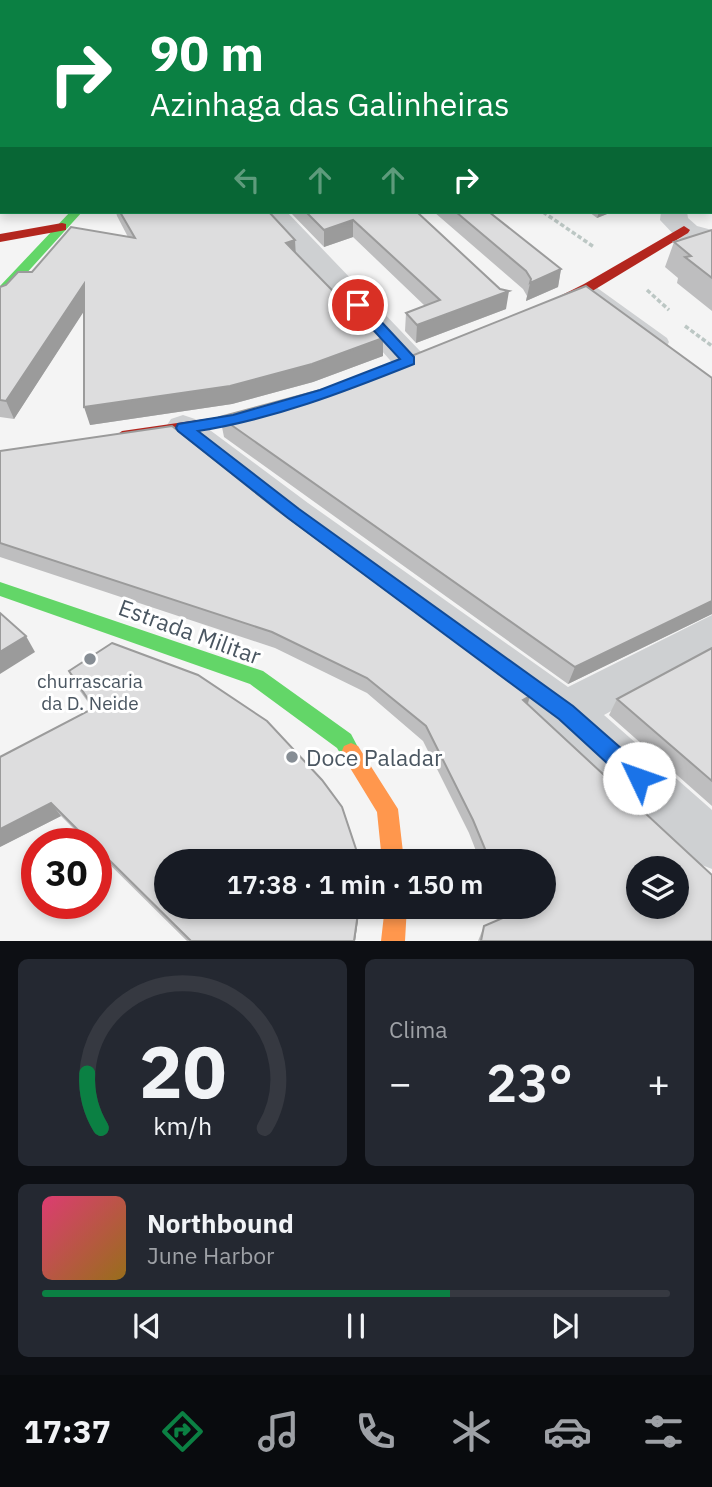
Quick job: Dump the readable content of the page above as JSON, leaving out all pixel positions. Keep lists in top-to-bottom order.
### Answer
{
  "streets": {
    "street": ["Estrada Militar"]
  },
  "places": ["churrascaria da D. Neide", "Doce Paladar"],
  "page": {
    "turn": ["90 m", "Azinhaga das Galinheiras"],
    "limit": "30",
    "trip": "17:38 · 1 min · 150 m",
    "tile": "Clima",
    "heat": ["−", "23°", "+"],
    "song": ["Northbound", "June Harbor"],
    "tabs": "17:37",
    "gauge": ["20", "km/h"]
  }
}
